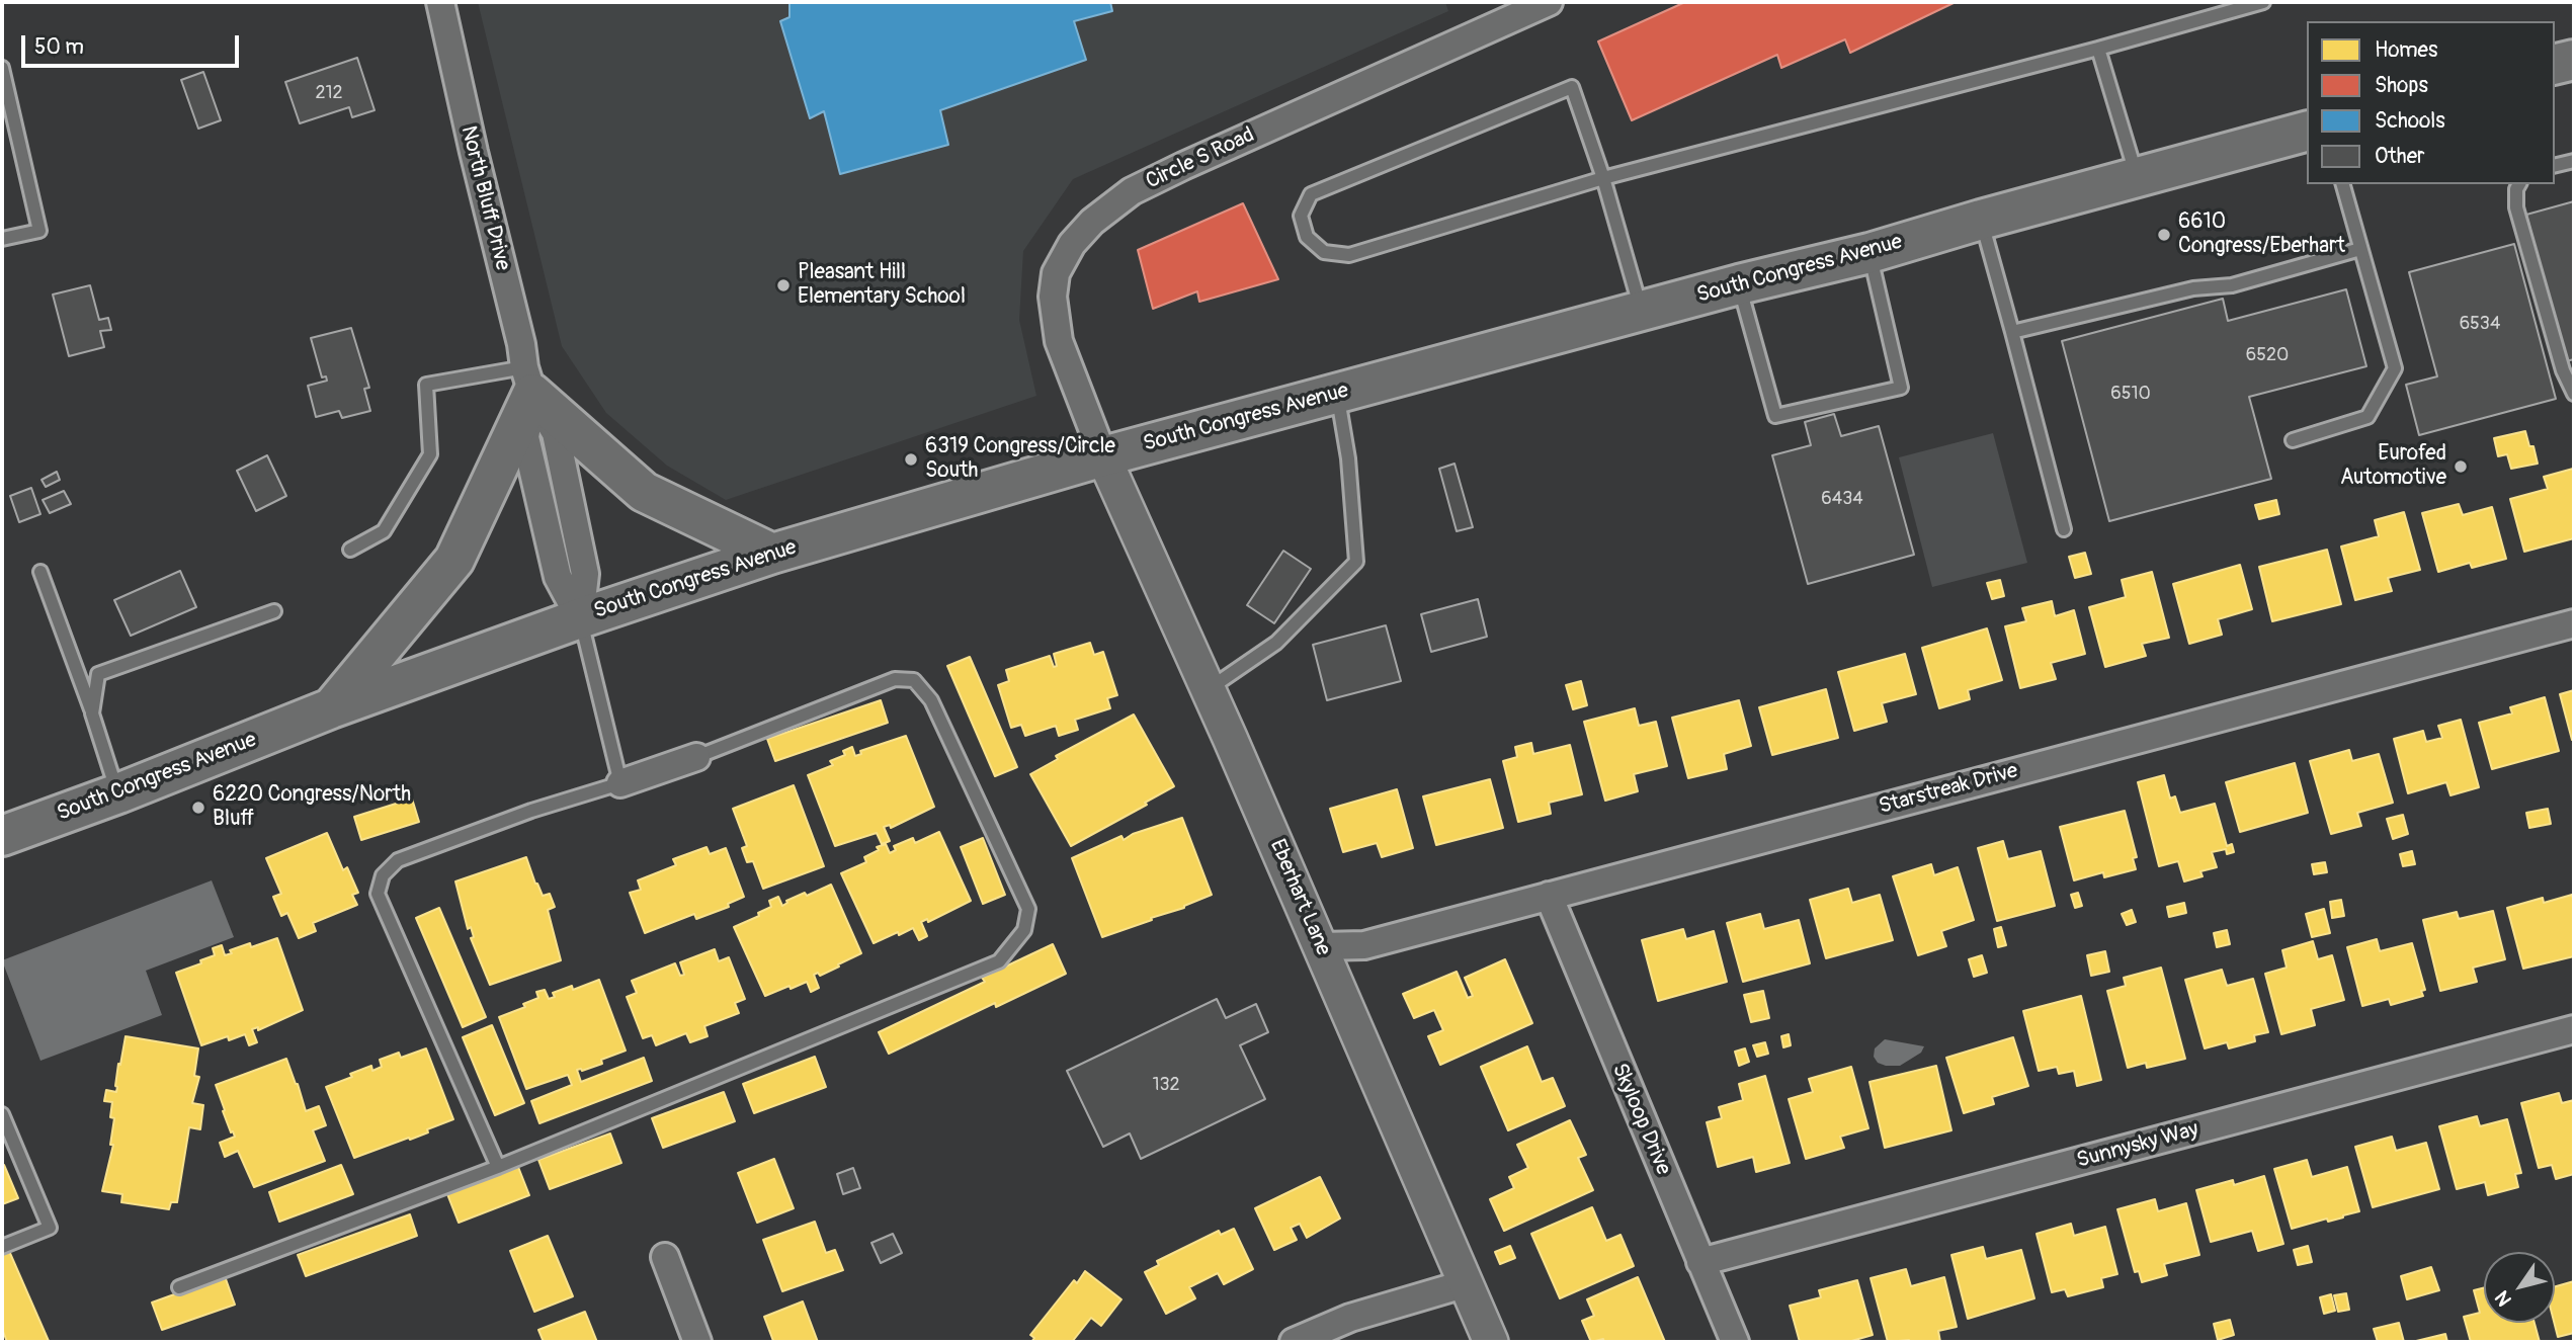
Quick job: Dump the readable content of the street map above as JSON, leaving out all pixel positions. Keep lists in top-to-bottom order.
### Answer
{
  "streets": {
    "main road": ["South Congress Avenue"],
    "street": [
      "Circle S Road",
      "North Bluff Drive",
      "Starstreak Drive",
      "Eberhart Lane",
      "Skyloop Drive",
      "Sunnysky Way"
    ]
  },
  "crossings": [
    ["Circle S Road", "South Congress Avenue"],
    ["Circle S Road", "Eberhart Lane"],
    ["North Bluff Drive", "South Congress Avenue"],
    ["South Congress Avenue", "Eberhart Lane"],
    ["Starstreak Drive", "Eberhart Lane"],
    ["Starstreak Drive", "Skyloop Drive"],
    ["Skyloop Drive", "Sunnysky Way"]
  ],
  "places": [
    "6610 Congress/Eberhart",
    "Pleasant Hill Elementary School",
    "6319 Congress/Circle South",
    "Eurofed Automotive",
    "6220 Congress/North Bluff"
  ],
  "house_numbers": [
    "212",
    "6534",
    "6520",
    "6510",
    "6434",
    "132"
  ],
  "legend": [
    "Homes",
    "Shops",
    "Schools",
    "Other"
  ],
  "scale_bar": "50 m",
  "north": "bottom left"
}
